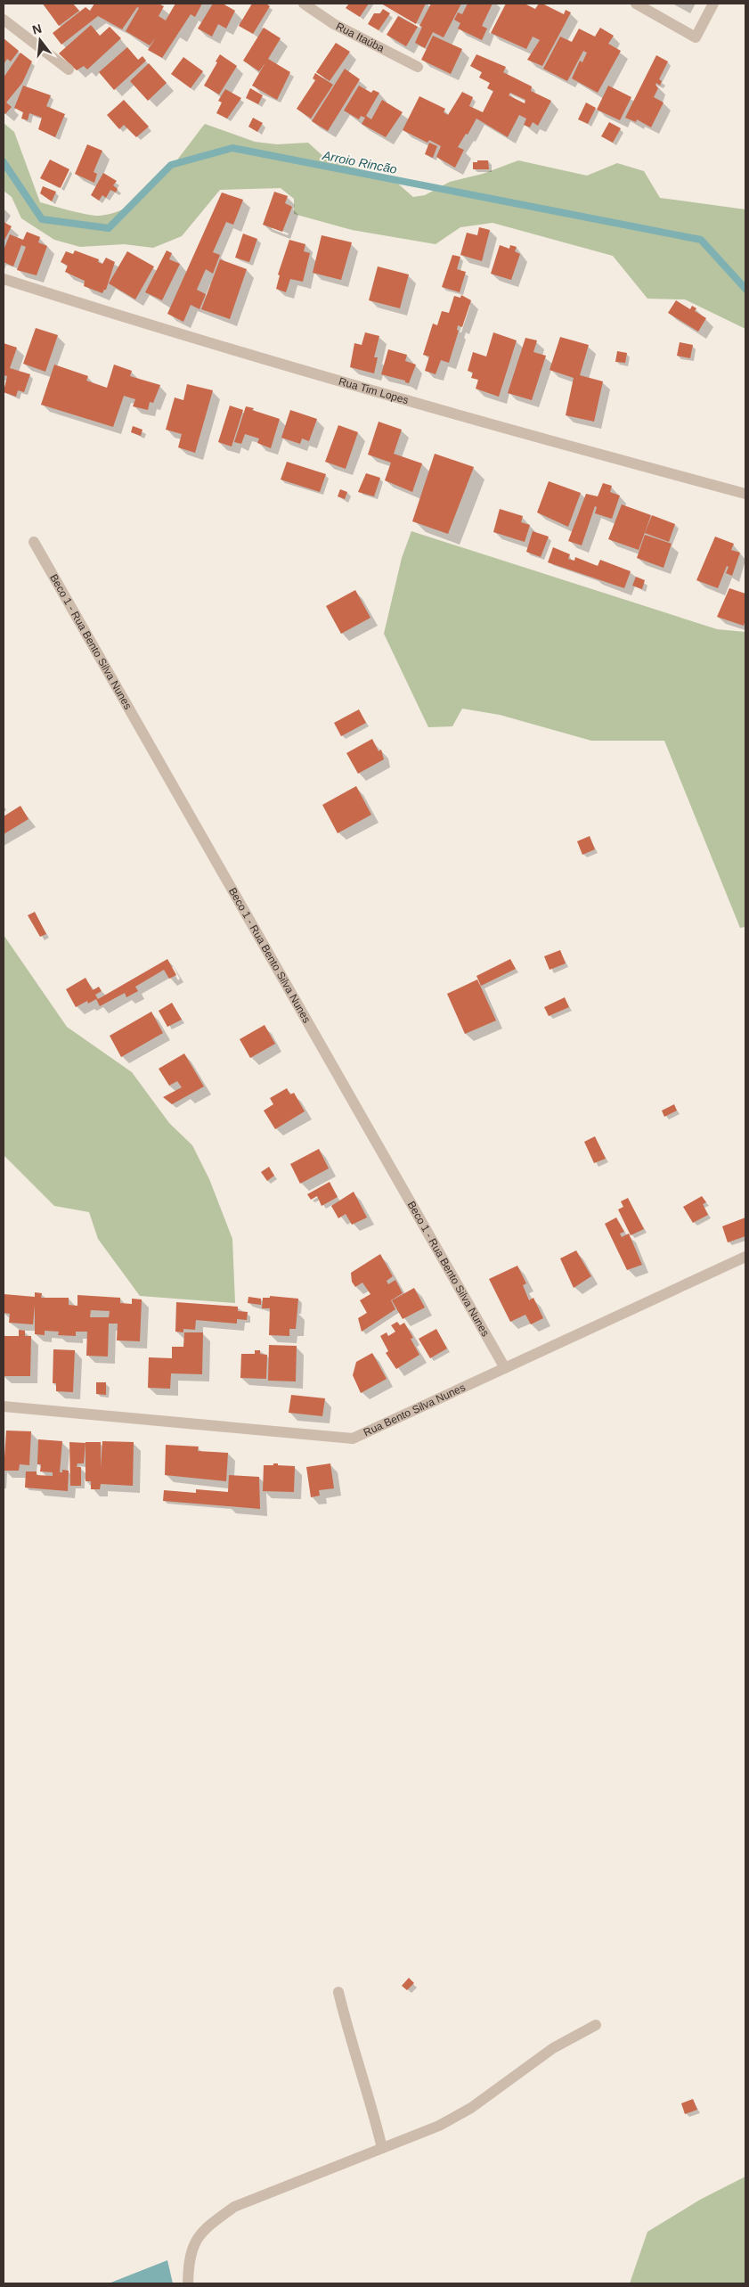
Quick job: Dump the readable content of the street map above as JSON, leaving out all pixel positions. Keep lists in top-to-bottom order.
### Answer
{
  "streets": {
    "street": [
      "Rua Itaúba",
      "Rua Tim Lopes",
      "Beco 1 - Rua Bento Silva Nunes",
      "Rua Bento Silva Nunes"
    ]
  },
  "crossings": [
    ["Beco 1 - Rua Bento Silva Nunes", "Rua Bento Silva Nunes"]
  ],
  "water": ["Arroio Rincão"],
  "north": "top"
}
